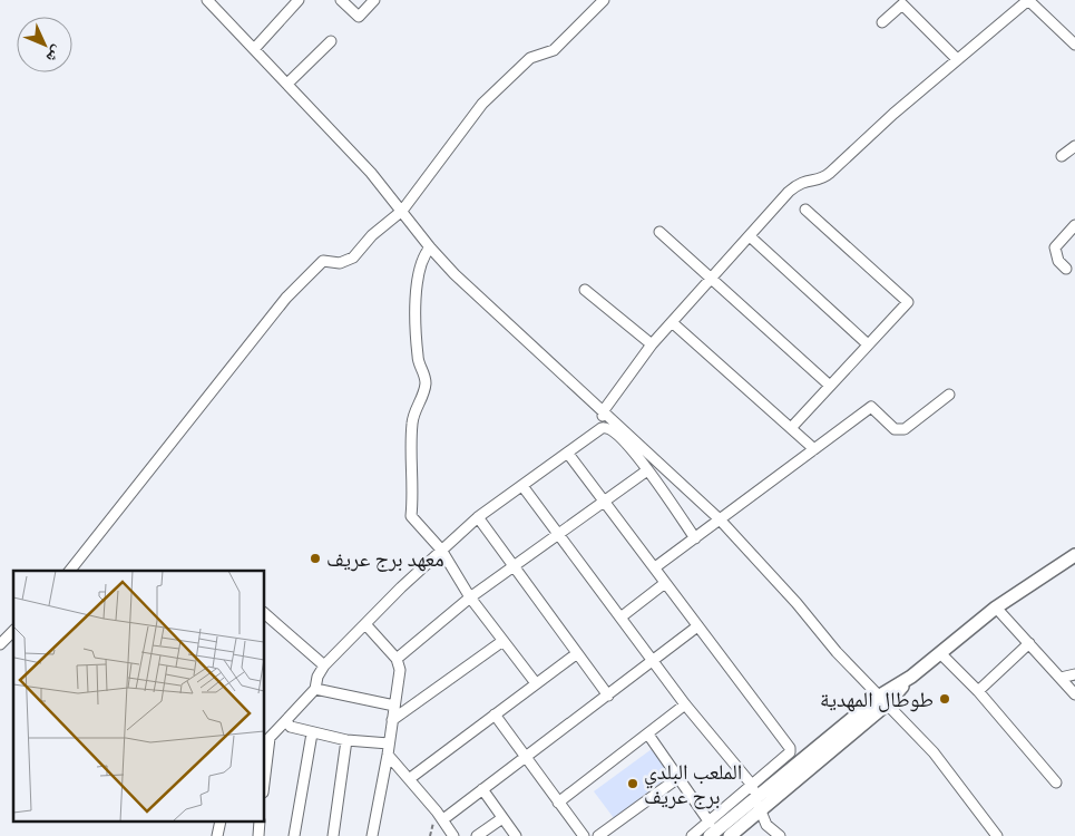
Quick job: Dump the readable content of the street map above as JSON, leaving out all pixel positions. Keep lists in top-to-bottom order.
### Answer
{
  "places": ["معهد برج عريف", "طوطال المهدية", "الملعب البلدي برج عريف"],
  "north": "bottom right"
}
